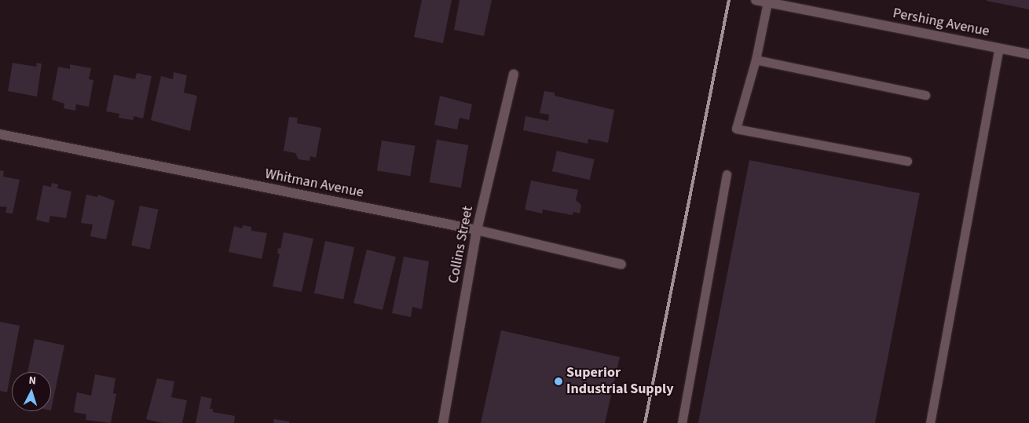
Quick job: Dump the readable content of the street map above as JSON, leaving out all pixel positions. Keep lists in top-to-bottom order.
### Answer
{
  "streets": {
    "street": ["Pershing Avenue", "Whitman Avenue", "Collins Street"]
  },
  "crossings": [
    ["Whitman Avenue", "Collins Street"]
  ],
  "places": ["Superior Industrial Supply"],
  "north": "top"
}
